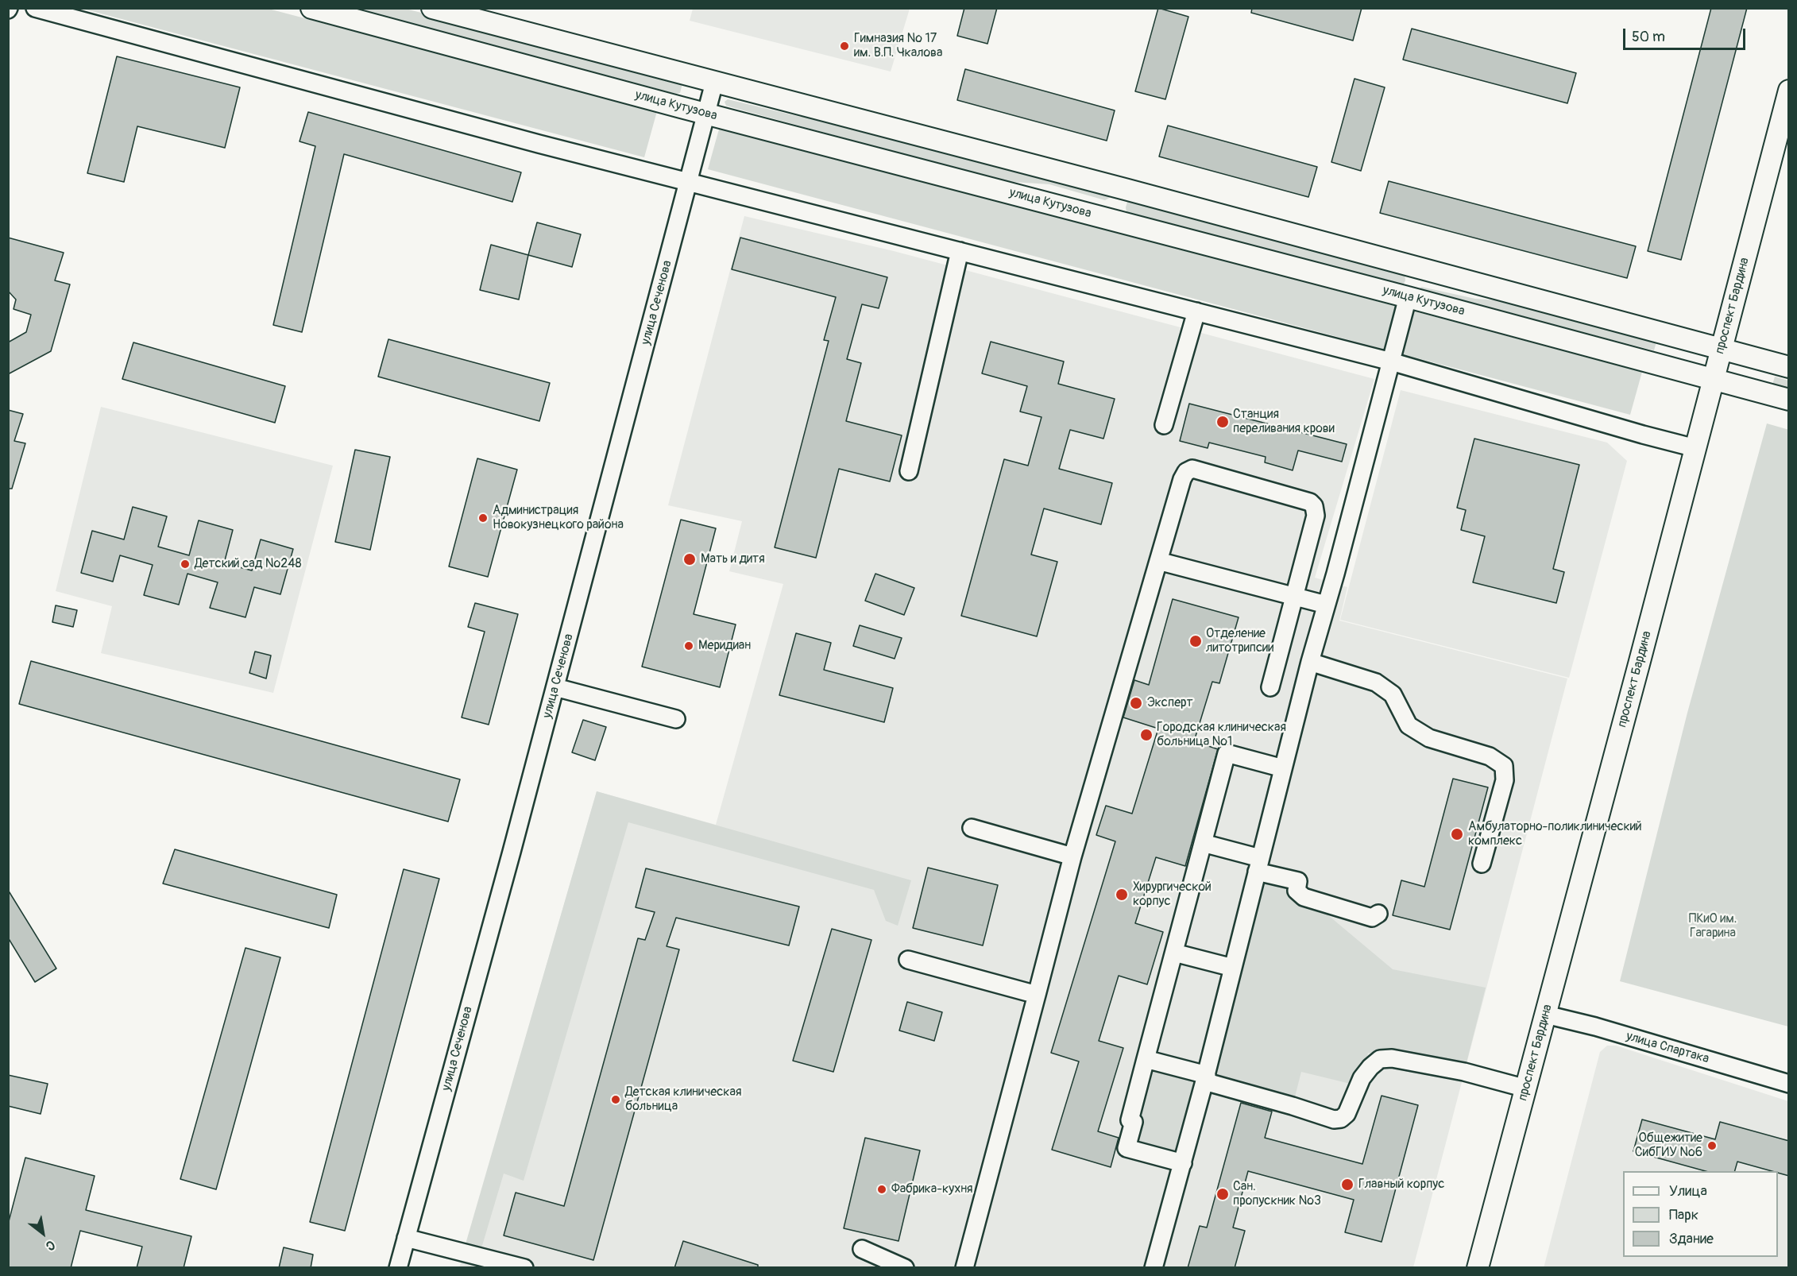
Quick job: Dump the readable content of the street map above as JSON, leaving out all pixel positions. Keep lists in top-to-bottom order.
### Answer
{
  "streets": {
    "main road": ["улица Кутузова", "проспект Бардина"],
    "street": ["улица Сеченова", "улица Спартака"]
  },
  "crossings": [
    ["улица Кутузова", "улица Сеченова"],
    ["улица Кутузова", "проспект Бардина"],
    ["проспект Бардина", "улица Спартака"]
  ],
  "parks": ["ПКиО им. Гагарина"],
  "places": [
    "Гимназия № 17 им. В.П. Чкалова",
    "Станция переливания крови",
    "Администрация Новокузнецкого района",
    "Мать и дитя",
    "Детский сад №248",
    "Отделение литотрипсии",
    "Меридиан",
    "Эксперт",
    "Городская клиническая больница №1",
    "Амбулаторно-поликлинический комплекс",
    "Хирургической корпус",
    "Детская клиническая больница",
    "Общежитие СибГИУ №6",
    "Главный корпус",
    "Фабрика-кухня",
    "Сан. пропускник №3"
  ],
  "legend": ["Улица", "Парк", "Здание"],
  "scale_bar": "50 m",
  "north": "bottom right"
}
